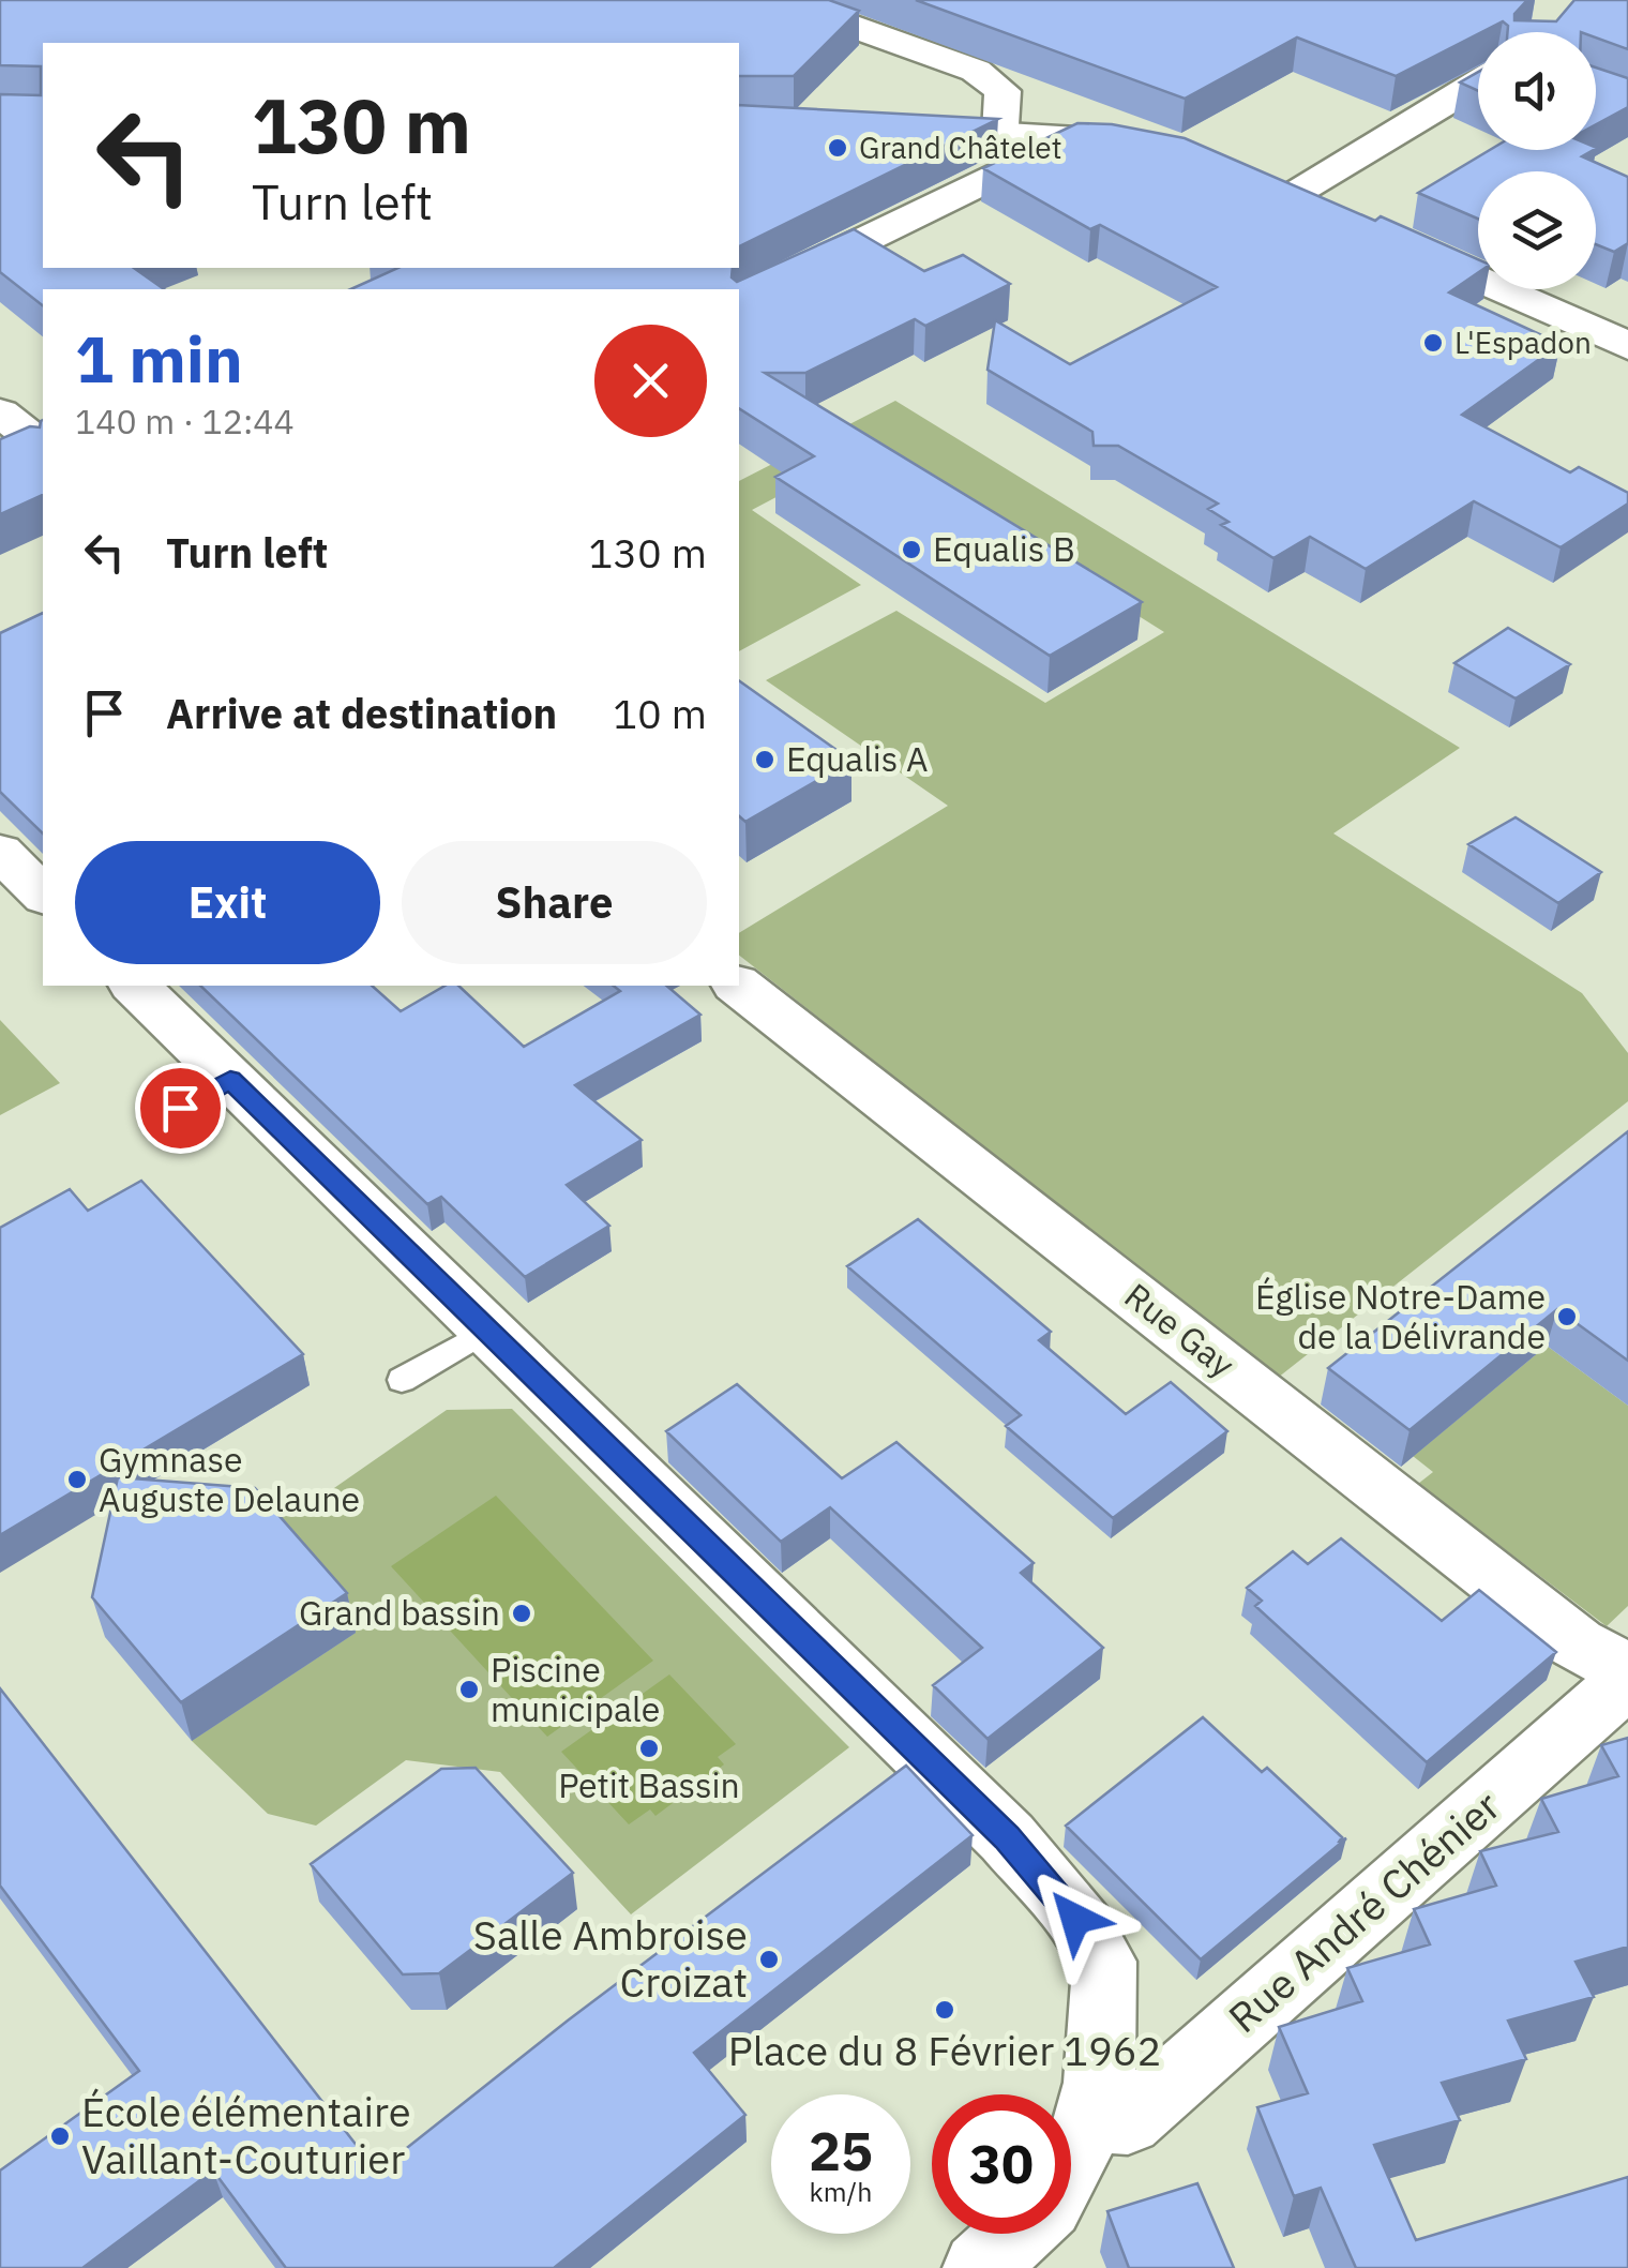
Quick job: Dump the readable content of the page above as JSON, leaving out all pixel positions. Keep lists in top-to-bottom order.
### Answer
{
  "streets": {
    "street": ["Rue Gay", "Rue André Chénier"]
  },
  "places": [
    "Grand Châtelet",
    "L'Espadon",
    "Equalis B",
    "Equalis A",
    "Église Notre-Dame de la Délivrande",
    "Gymnase Auguste Delaune",
    "Grand bassin",
    "Piscine municipale",
    "Petit Bassin",
    "Salle Ambroise Croizat",
    "Place du 8 Février 1962",
    "École élémentaire Vaillant-Couturier"
  ],
  "page": {
    "turn": ["130 m", "Turn left"],
    "heading": ["1 min", "140 m · 12:44"],
    "list": [
      {
        "name": "Turn left",
        "value": "130 m"
      },
      {
        "name": "Arrive at destination",
        "value": "10 m"
      }
    ],
    "buttons": ["Exit", "Share"],
    "speed": "25 km/h",
    "limit": "30"
  }
}
